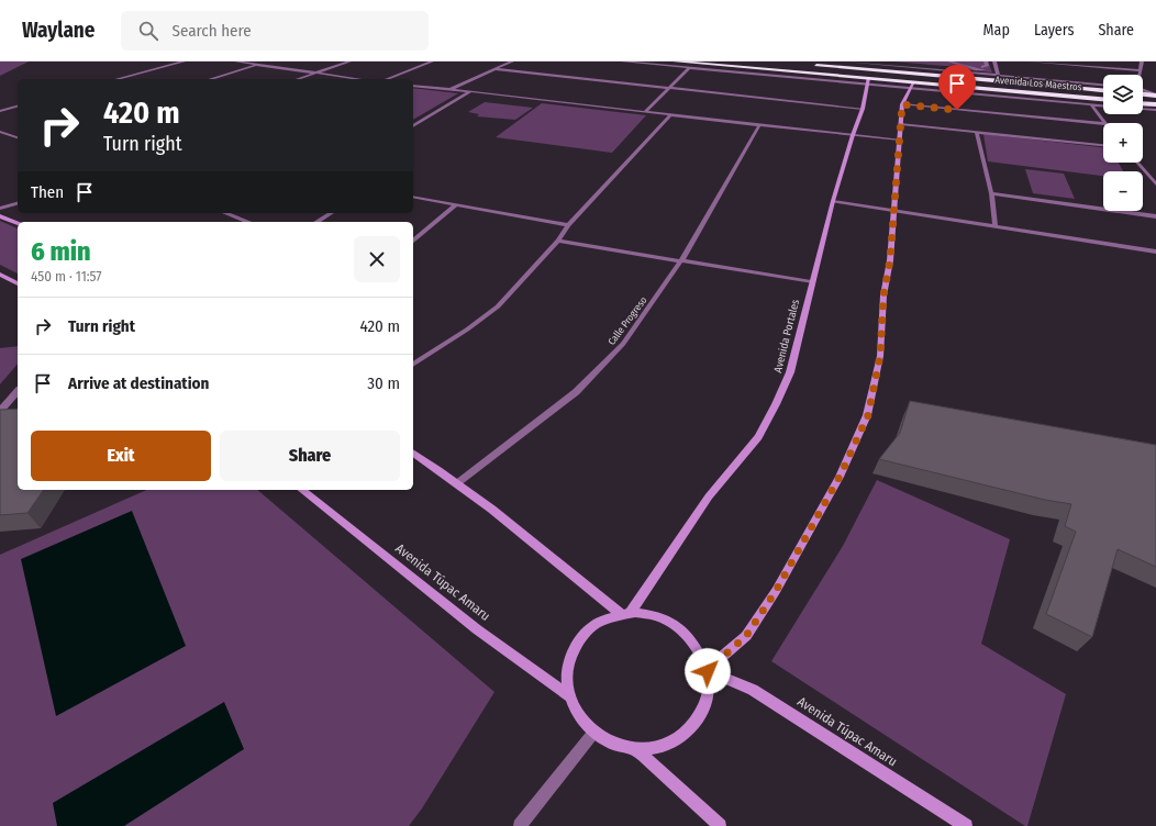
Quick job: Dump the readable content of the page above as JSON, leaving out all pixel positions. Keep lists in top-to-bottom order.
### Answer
{
  "streets": {
    "highway": ["Avenida Los Maestros"],
    "street": ["Calle Progreso", "Avenida Portales", "Avenida Túpac Amaru"]
  },
  "crossings": [
    ["Avenida Los Maestros", "Avenida Portales"],
    ["Avenida Portales", "Avenida Túpac Amaru"]
  ],
  "page": {
    "header": "Waylane",
    "search": "Search here",
    "nav": ["Map", "Layers", "Share"],
    "map_buttons": ["+", "−"],
    "turn": ["420 m", "Turn right"],
    "then": "Then",
    "heading": ["6 min", "450 m · 11:57"],
    "list": [
      {
        "name": "Turn right",
        "value": "420 m"
      },
      {
        "name": "Arrive at destination",
        "value": "30 m"
      }
    ],
    "buttons": ["Exit", "Share"]
  }
}
